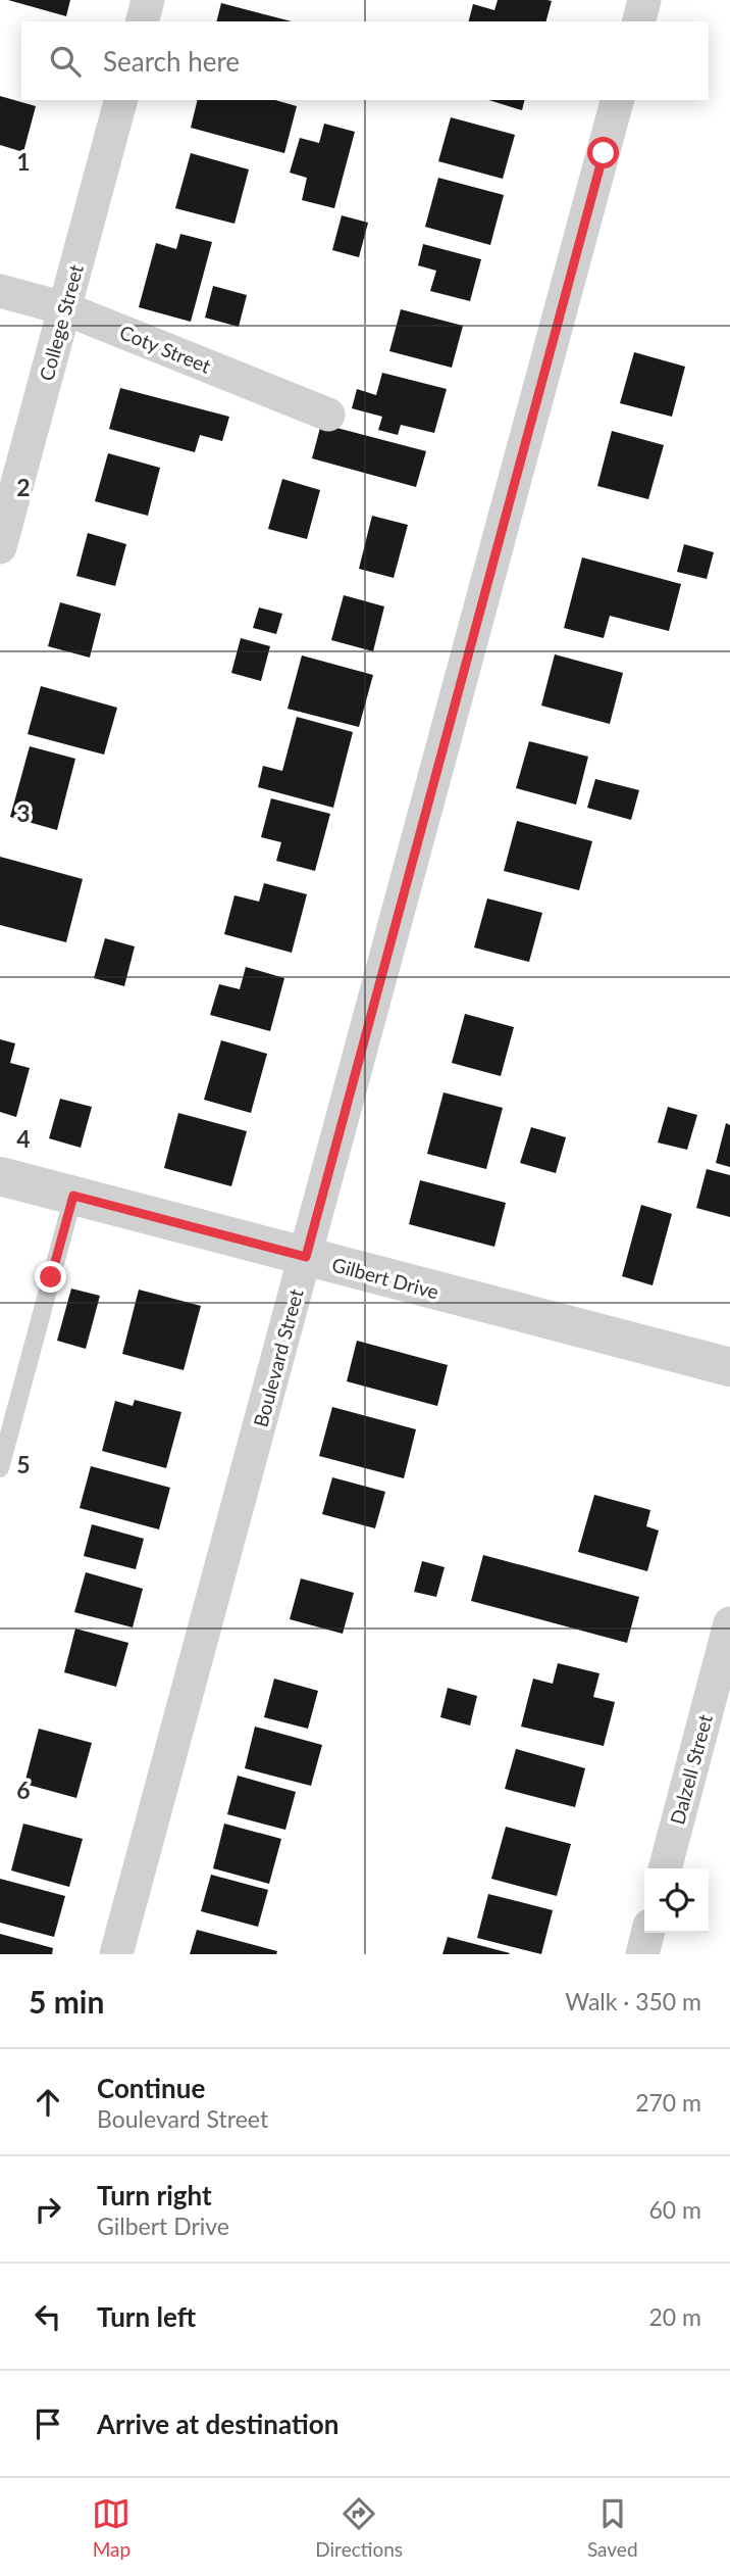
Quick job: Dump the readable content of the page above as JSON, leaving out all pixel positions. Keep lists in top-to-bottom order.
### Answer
{
  "streets": {
    "street": [
      "College Street",
      "Coty Street",
      "Gilbert Drive",
      "Boulevard Street",
      "Dalzell Street"
    ]
  },
  "crossings": [
    ["College Street", "Coty Street"],
    ["Gilbert Drive", "Boulevard Street"]
  ],
  "page": {
    "search": "Search here",
    "heading": ["5 min", "Walk · 350 m"],
    "list": [
      ["Continue", "Boulevard Street", "270 m"],
      ["Turn right", "Gilbert Drive", "60 m"],
      ["Turn left", "20 m"],
      "Arrive at destination"
    ],
    "nav": ["Map", "Directions", "Saved"]
  },
  "grid": {
    "rows": [
      "1",
      "2",
      "3",
      "4",
      "5",
      "6"
    ]
  }
}
